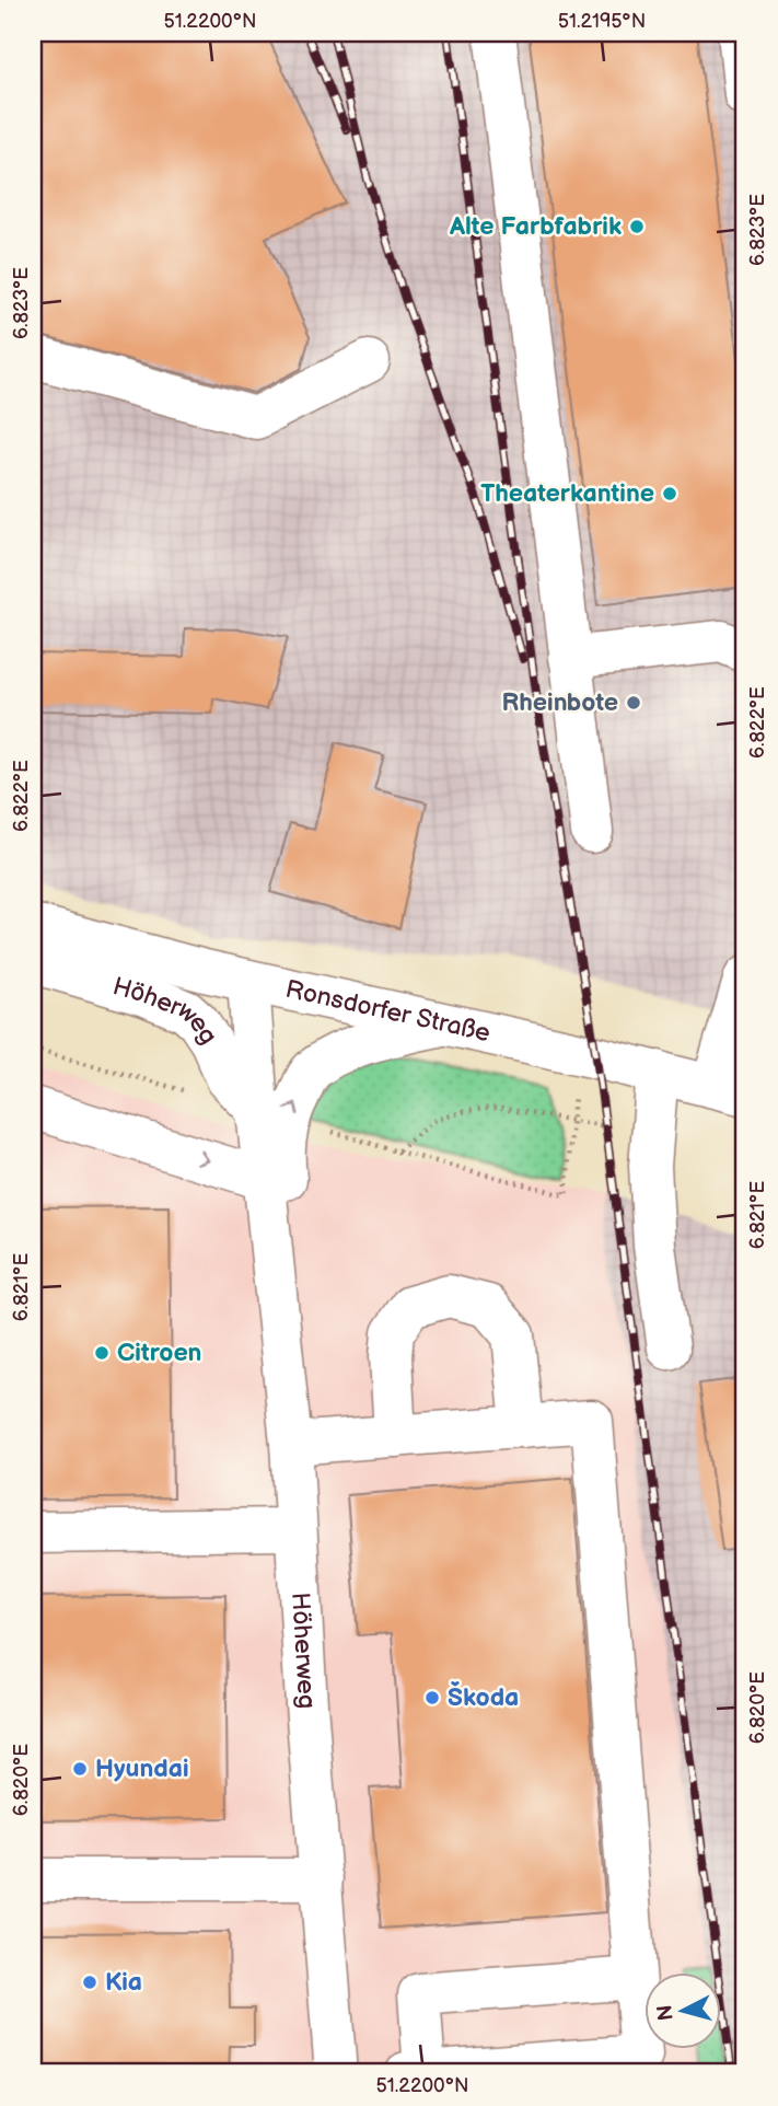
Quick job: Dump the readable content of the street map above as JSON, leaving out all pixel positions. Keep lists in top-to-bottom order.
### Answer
{
  "streets": {
    "street": ["Ronsdorfer Straße", "Höherweg"]
  },
  "crossings": [
    ["Ronsdorfer Straße", "Höherweg"]
  ],
  "places": [
    "Alte Farbfabrik",
    "Theaterkantine",
    "Rheinbote",
    "Citroen",
    "Škoda",
    "Hyundai",
    "Kia"
  ],
  "north": "left",
  "coordinates": [
    "51.2200°N",
    "51.2195°N",
    "6.823°E",
    "6.822°E",
    "6.821°E",
    "6.820°E"
  ]
}
